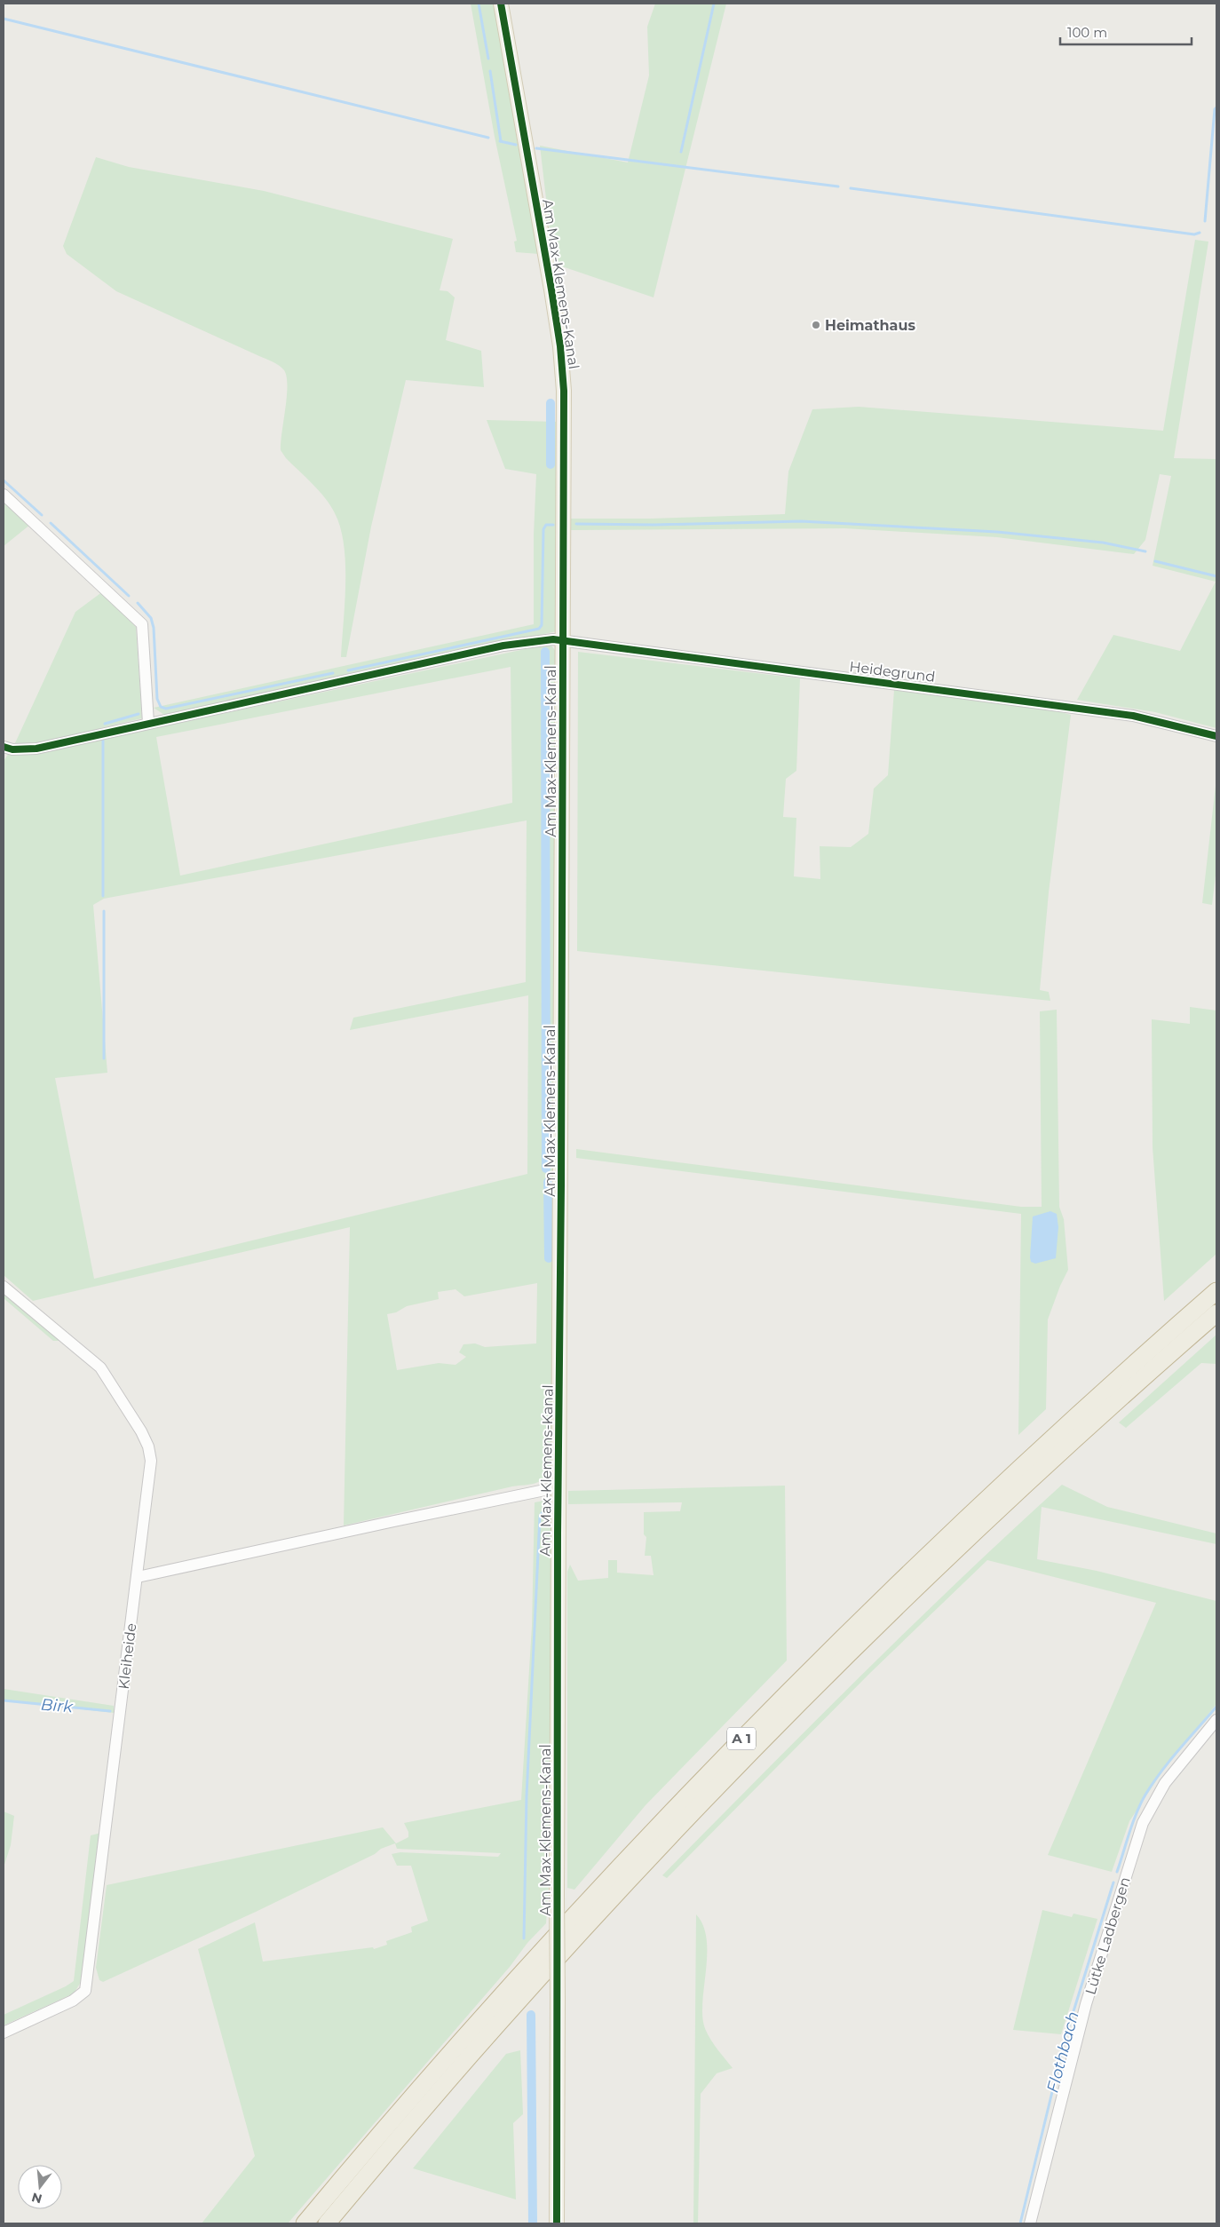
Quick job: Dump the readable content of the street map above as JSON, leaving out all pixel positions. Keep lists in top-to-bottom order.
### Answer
{
  "streets": {
    "highway": ["A 1"],
    "main road": ["Am Max-Klemens-Kanal"],
    "street": ["Heidegrund", "Kleiheide", "Lütke Ladbergen"]
  },
  "crossings": [
    ["Am Max-Klemens-Kanal", "Heidegrund"]
  ],
  "water": ["Birk", "Flothbach"],
  "places": ["Heimathaus"],
  "scale_bar": "100 m",
  "north": "bottom"
}
